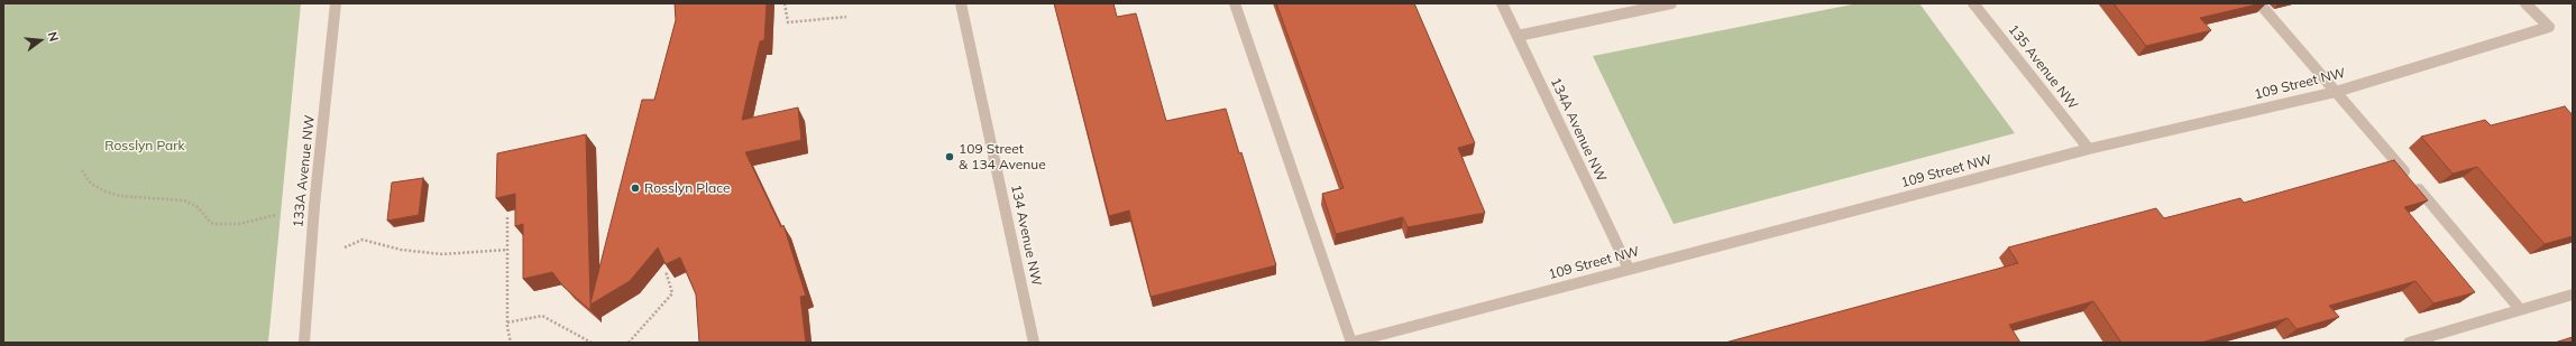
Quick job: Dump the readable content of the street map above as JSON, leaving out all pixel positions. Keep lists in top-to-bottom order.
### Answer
{
  "streets": {
    "street": [
      "135 Avenue NW",
      "109 Street NW",
      "134A Avenue NW",
      "133A Avenue NW",
      "134 Avenue NW"
    ]
  },
  "crossings": [
    ["135 Avenue NW", "109 Street NW"],
    ["109 Street NW", "134A Avenue NW"]
  ],
  "parks": ["Rosslyn Park"],
  "places": ["109 Street & 134 Avenue", "Rosslyn Place"],
  "north": "right"
}
